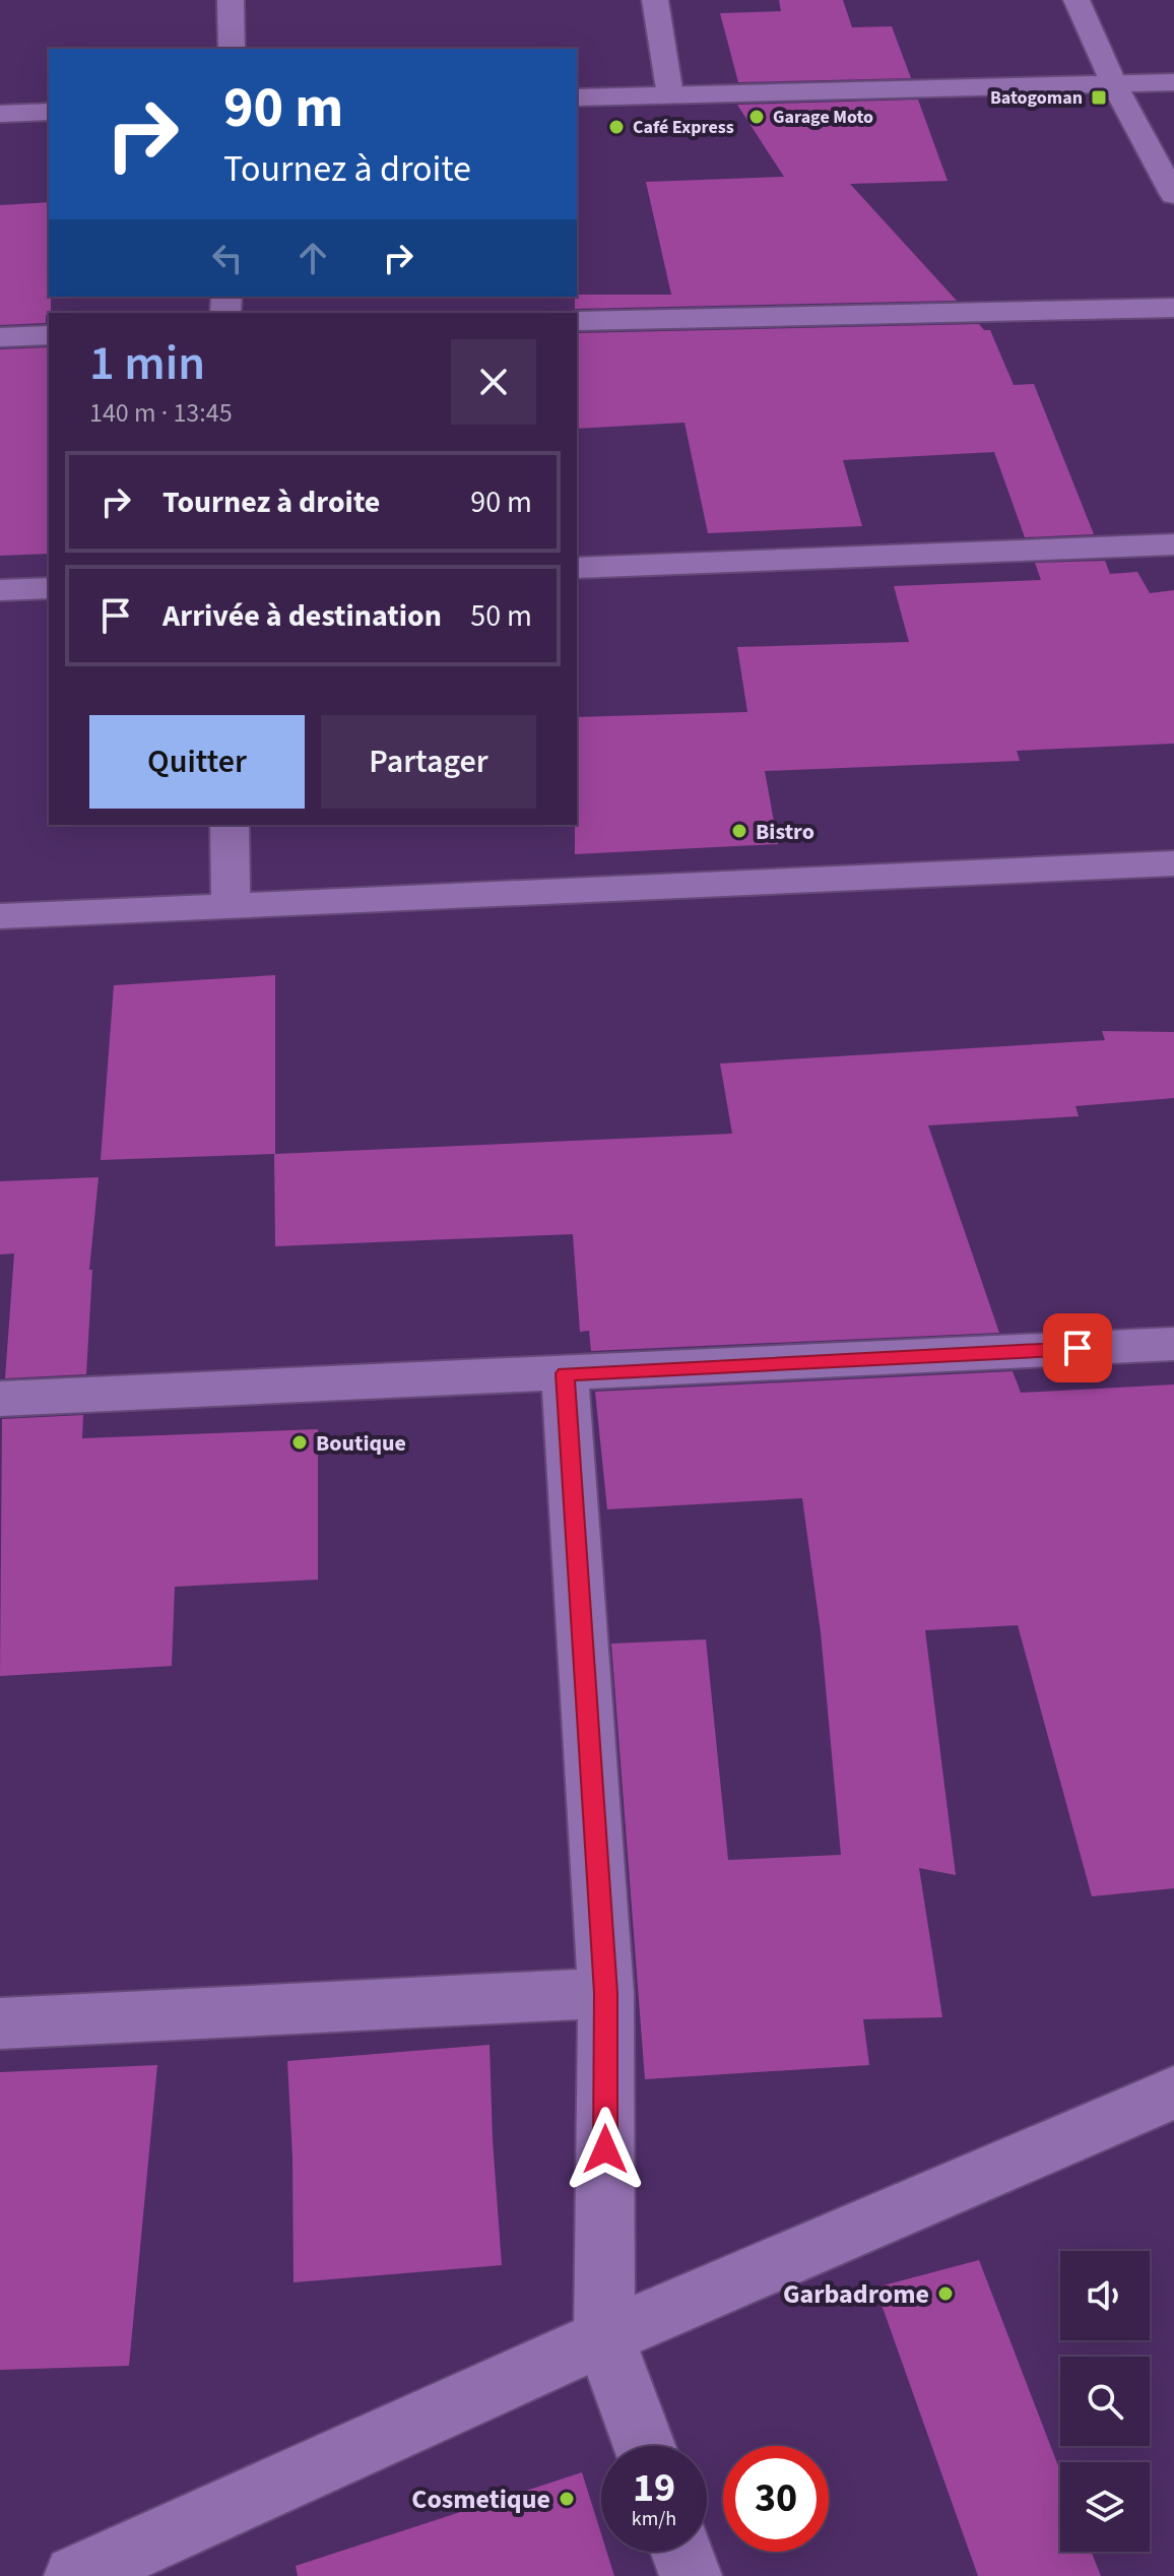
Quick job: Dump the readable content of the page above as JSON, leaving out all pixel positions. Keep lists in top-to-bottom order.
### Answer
{
  "places": {
    "transit": ["Batogoman"],
    "other": [
      "Garage Moto",
      "Café Express",
      "Bistro",
      "Boutique",
      "Garbadrome",
      "Cosmetique"
    ]
  },
  "page": {
    "turn": ["90 m", "Tournez à droite"],
    "heading": ["1 min", "140 m · 13:45"],
    "list": [
      {
        "name": "Tournez à droite",
        "value": "90 m"
      },
      {
        "name": "Arrivée à destination",
        "value": "50 m"
      }
    ],
    "buttons": ["Quitter", "Partager"],
    "speed": "19 km/h",
    "limit": "30"
  }
}
